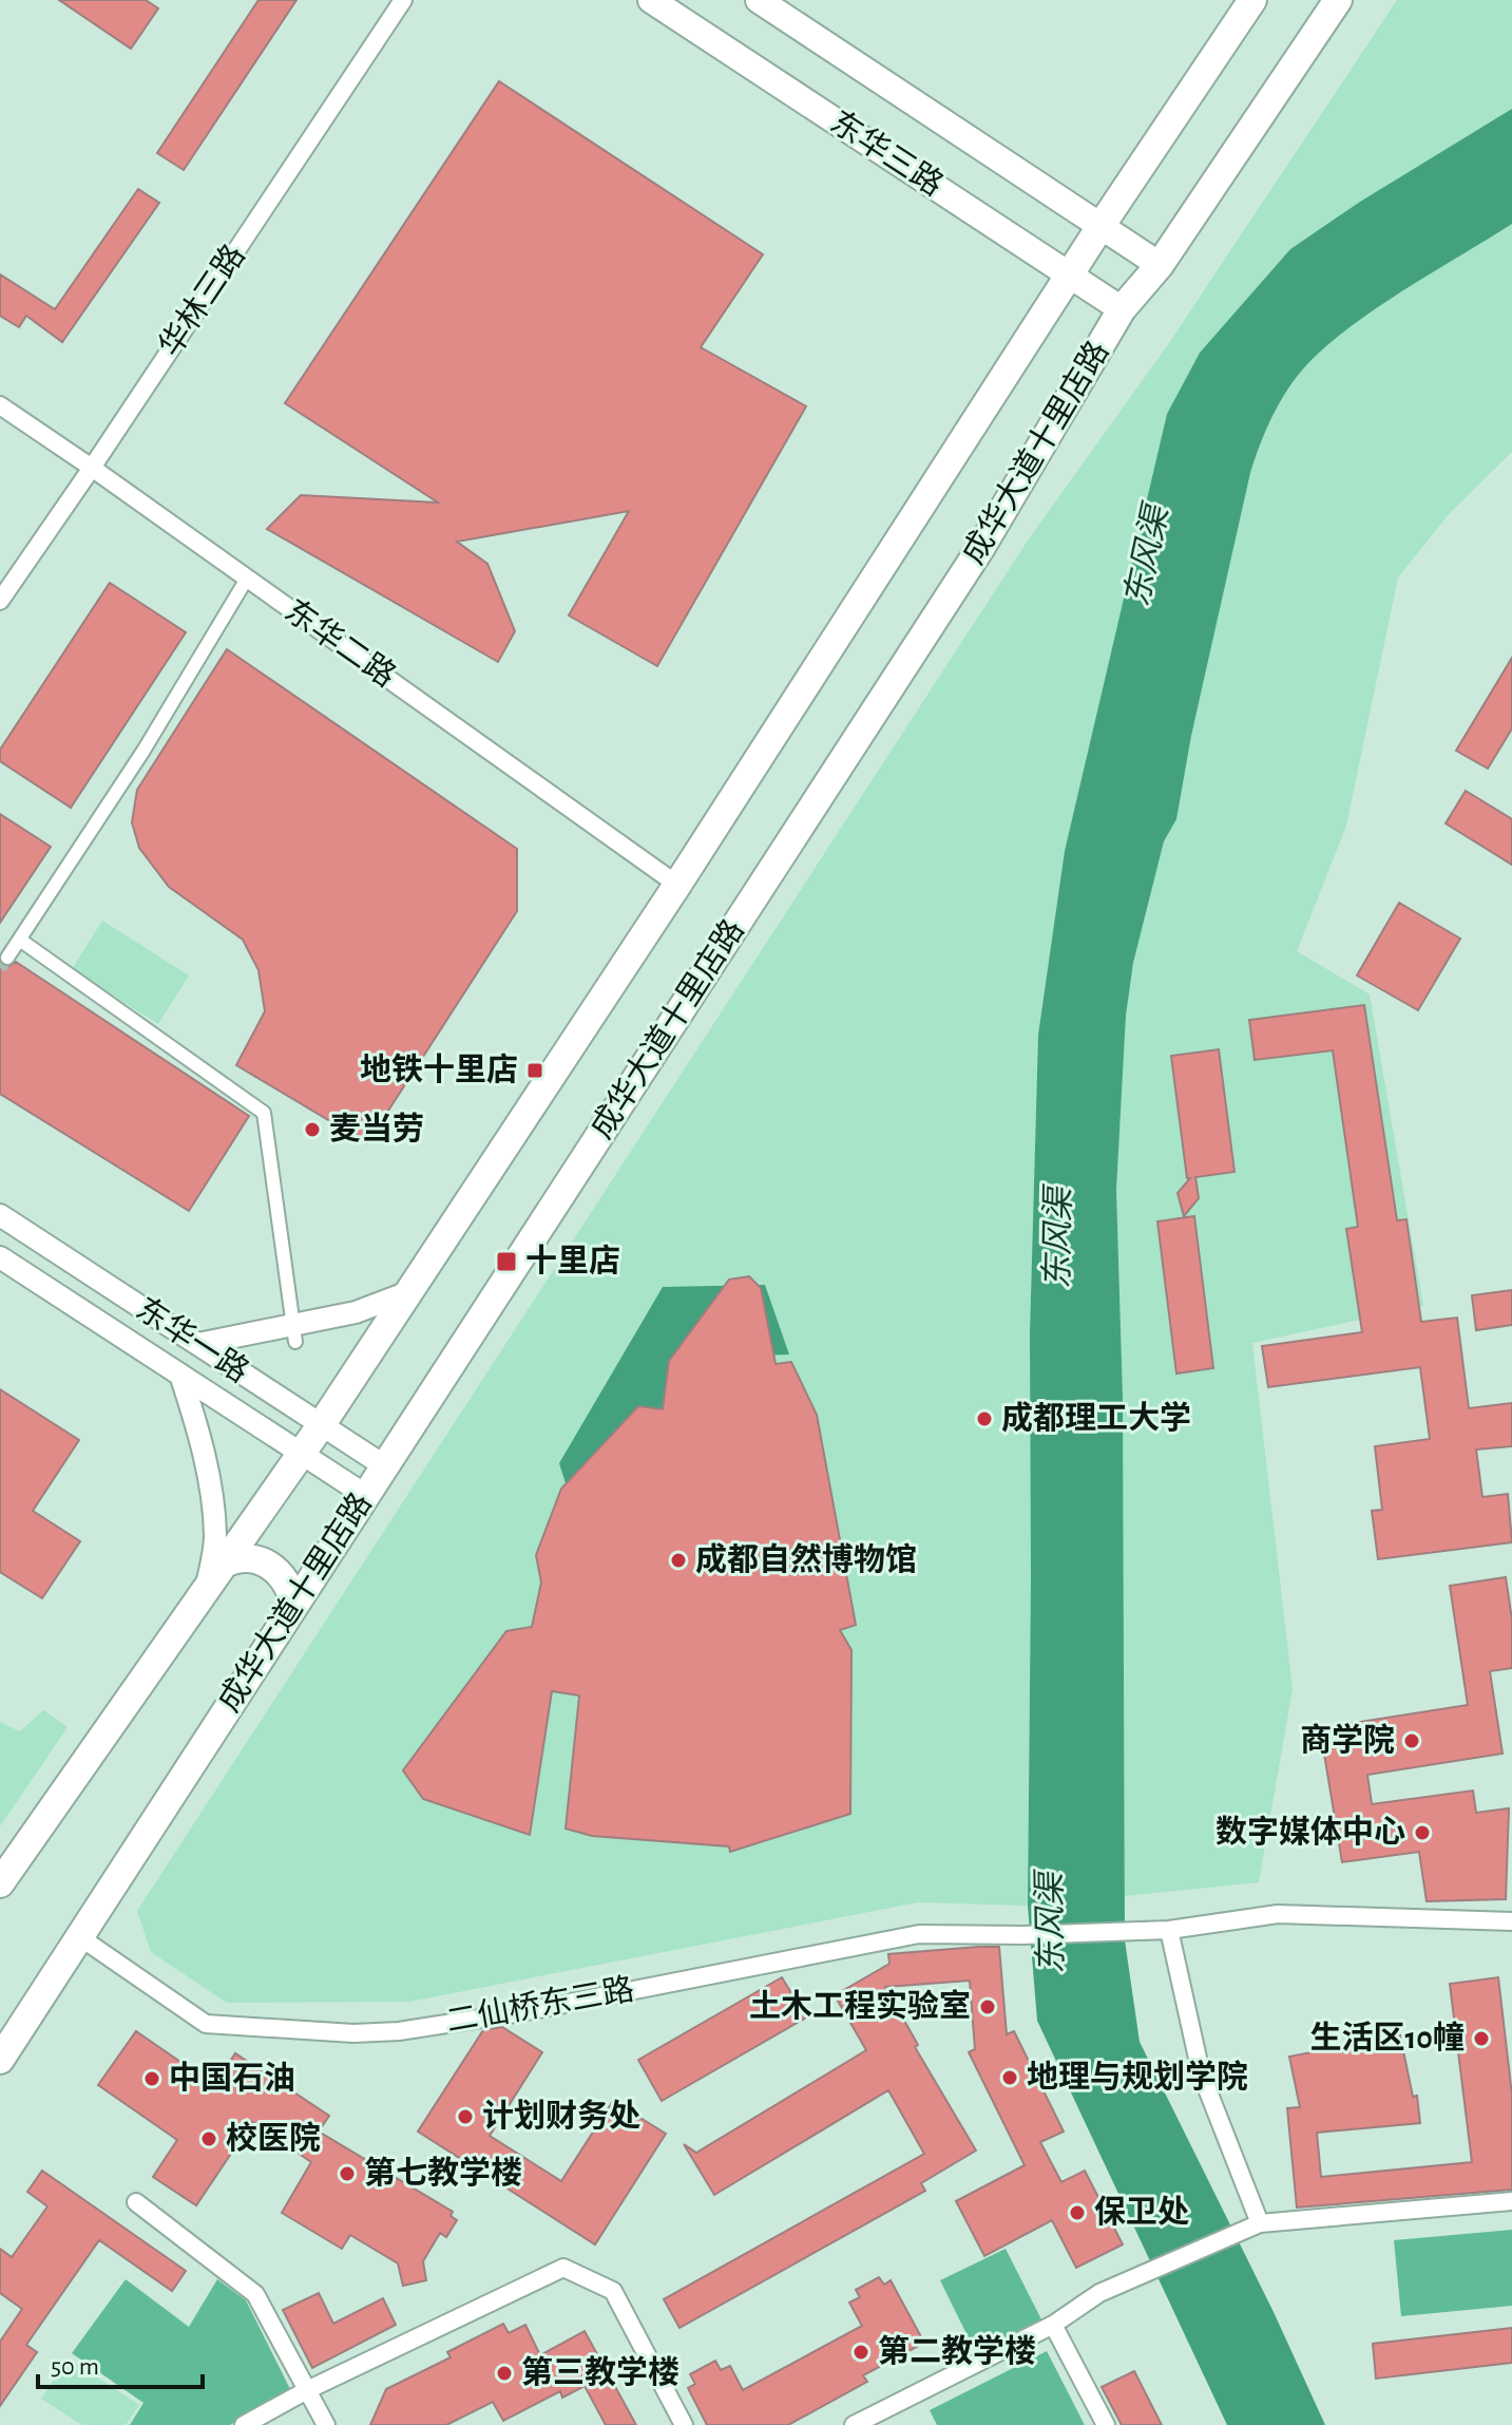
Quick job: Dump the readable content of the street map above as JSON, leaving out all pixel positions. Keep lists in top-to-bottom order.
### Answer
{
  "streets": {
    "main road": ["东华三路", "成华大道十里店路"],
    "street": [
      "华林三路",
      "东华二路",
      "东华一路",
      "二仙桥东三路"
    ]
  },
  "crossings": [
    ["东华三路", "成华大道十里店路"],
    ["华林三路", "东华二路"],
    ["成华大道十里店路", "东华二路"],
    ["成华大道十里店路", "东华一路"],
    ["成华大道十里店路", "二仙桥东三路"]
  ],
  "water": ["东风渠"],
  "places": {
    "transit": ["地铁十里店", "十里店"],
    "other": [
      "麦当劳",
      "成都理工大学",
      "成都自然博物馆",
      "商学院",
      "数字媒体中心",
      "土木工程实验室",
      "生活区10幢",
      "地理与规划学院",
      "中国石油",
      "计划财务处",
      "校医院",
      "第七教学楼",
      "保卫处",
      "第二教学楼",
      "第三教学楼"
    ]
  },
  "scale_bar": "50 m"
}
